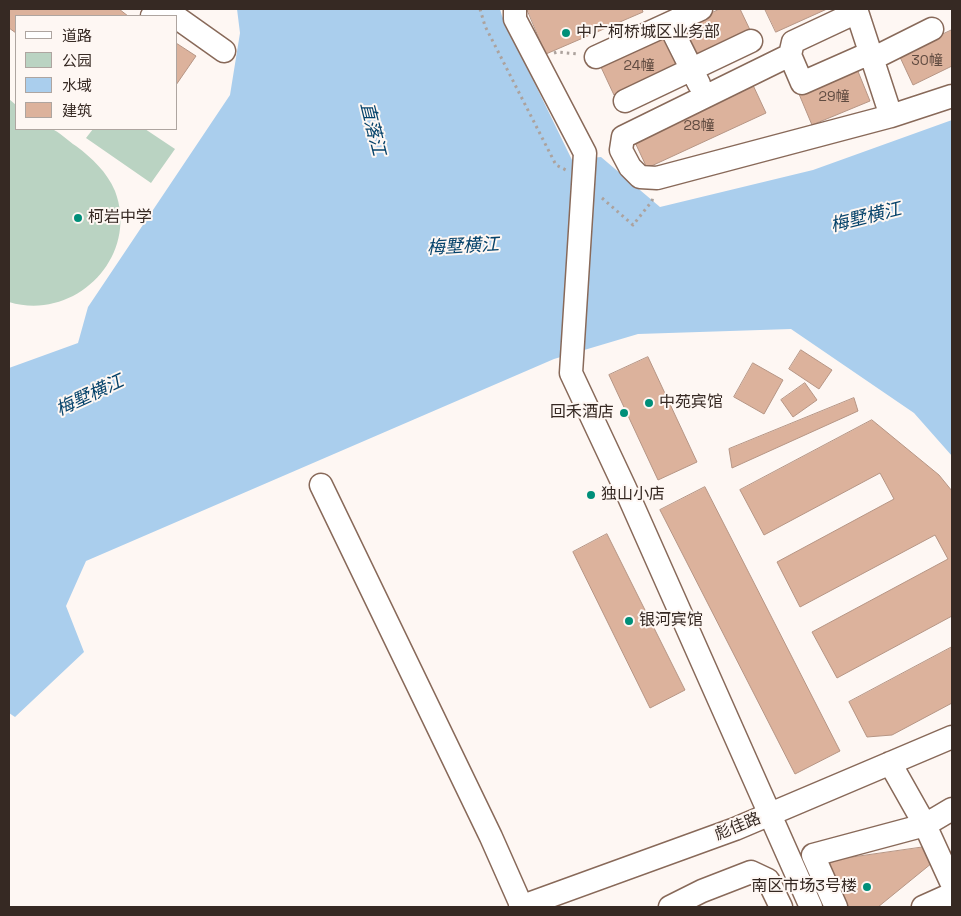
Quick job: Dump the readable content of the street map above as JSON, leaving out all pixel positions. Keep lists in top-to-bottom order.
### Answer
{
  "streets": {
    "street": ["彪佳路"]
  },
  "water": ["直落江", "梅墅横江"],
  "places": [
    "中广柯桥城区业务部",
    "柯岩中学",
    "中苑宾馆",
    "回禾酒店",
    "独山小店",
    "银河宾馆",
    "南区市场3号楼"
  ],
  "house_numbers": [
    "30幢",
    "24幢",
    "29幢",
    "28幢"
  ],
  "legend": [
    "道路",
    "公园",
    "水域",
    "建筑"
  ]
}
